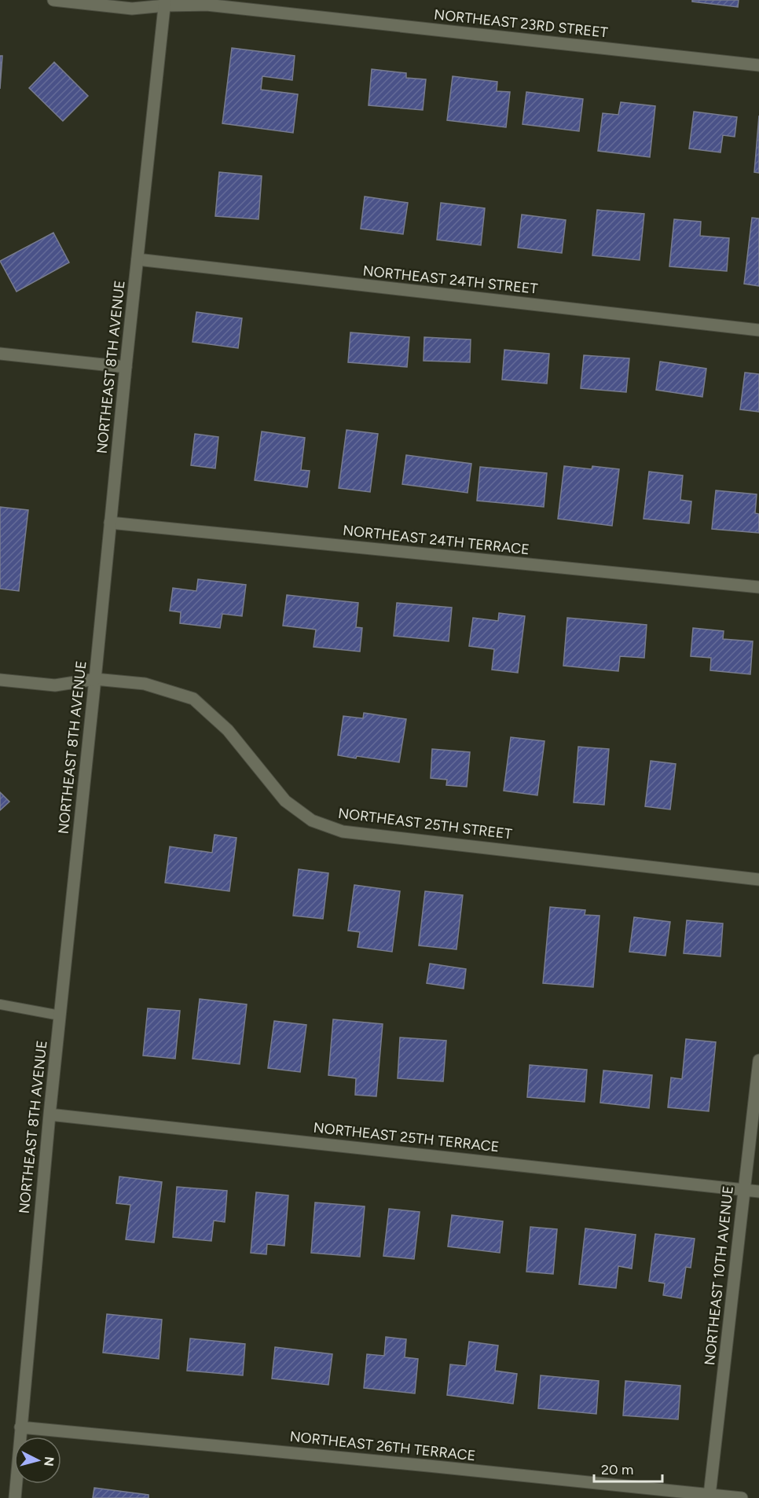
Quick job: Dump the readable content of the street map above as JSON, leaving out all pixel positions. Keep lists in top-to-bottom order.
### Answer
{
  "streets": {
    "street": [
      "NORTHEAST 23RD STREET",
      "NORTHEAST 24TH STREET",
      "NORTHEAST 8TH AVENUE",
      "NORTHEAST 24TH TERRACE",
      "NORTHEAST 25TH STREET",
      "NORTHEAST 25TH TERRACE",
      "NORTHEAST 10TH AVENUE",
      "NORTHEAST 26TH TERRACE"
    ]
  },
  "crossings": [
    ["NORTHEAST 23RD STREET", "NORTHEAST 8TH AVENUE"],
    ["NORTHEAST 24TH STREET", "NORTHEAST 8TH AVENUE"],
    ["NORTHEAST 8TH AVENUE", "NORTHEAST 24TH TERRACE"],
    ["NORTHEAST 8TH AVENUE", "NORTHEAST 25TH STREET"],
    ["NORTHEAST 8TH AVENUE", "NORTHEAST 25TH TERRACE"],
    ["NORTHEAST 8TH AVENUE", "NORTHEAST 26TH TERRACE"],
    ["NORTHEAST 25TH TERRACE", "NORTHEAST 10TH AVENUE"],
    ["NORTHEAST 10TH AVENUE", "NORTHEAST 26TH TERRACE"]
  ],
  "scale_bar": "20 m",
  "north": "right"
}
